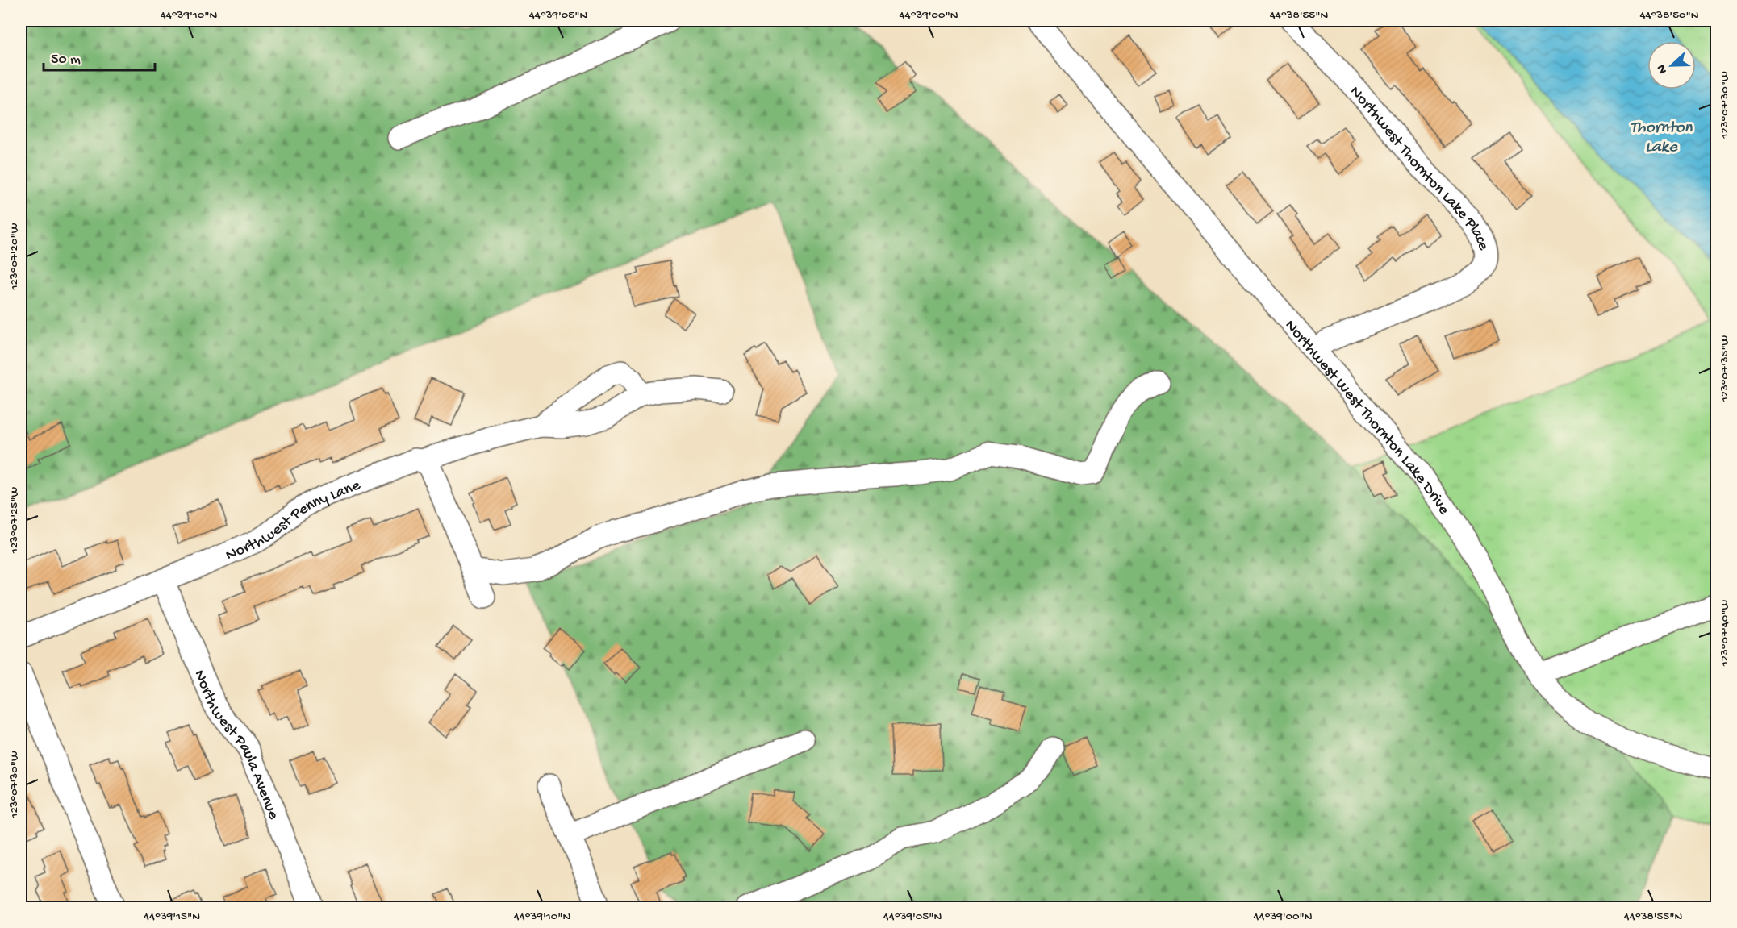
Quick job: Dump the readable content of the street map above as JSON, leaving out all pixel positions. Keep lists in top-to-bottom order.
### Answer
{
  "streets": {
    "street": [
      "Northwest Thornton Lake Place",
      "Northwest West Thornton Lake Drive",
      "Northwest Penny Lane",
      "Northwest Paula Avenue"
    ]
  },
  "crossings": [
    ["Northwest Thornton Lake Place", "Northwest West Thornton Lake Drive"],
    ["Northwest Penny Lane", "Northwest Paula Avenue"]
  ],
  "water": ["Thornton Lake"],
  "scale_bar": "50 m",
  "north": "left",
  "coordinates": [
    "44°39'10\"N",
    "44°39'05\"N",
    "44°39'00\"N",
    "44°38'55\"N",
    "44°38'50\"N",
    "123°07'30\"W",
    "123°07'20\"W",
    "123°07'35\"W",
    "123°07'25\"W",
    "123°07'40\"W",
    "44°39'15\"N"
  ]
}
